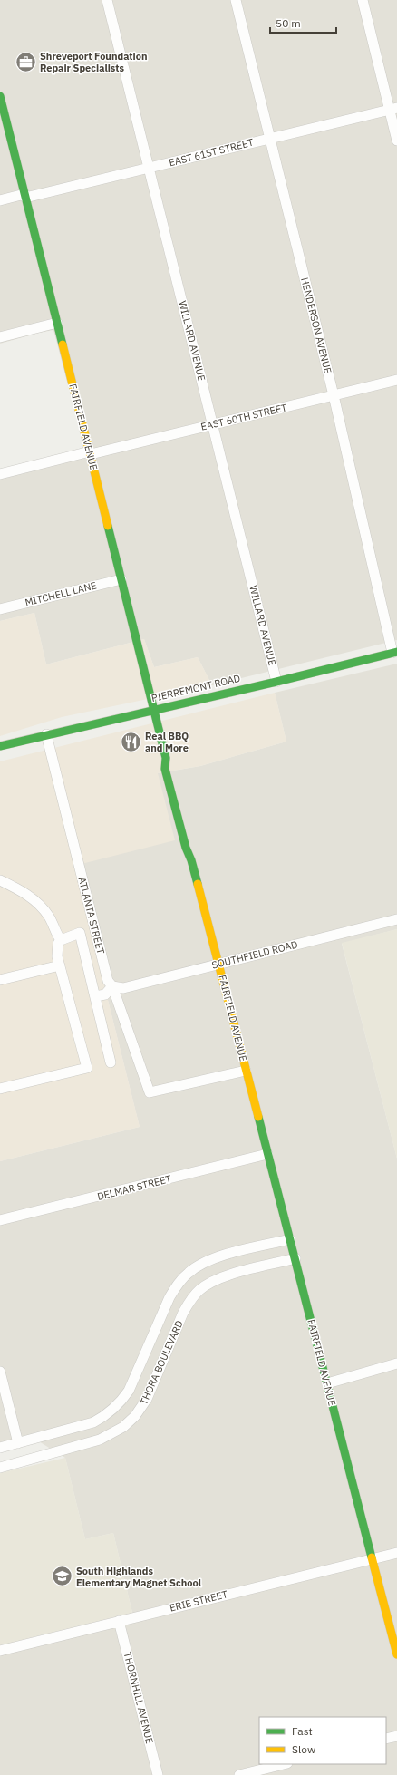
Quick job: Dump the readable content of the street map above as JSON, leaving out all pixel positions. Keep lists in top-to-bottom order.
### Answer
{
  "streets": {
    "street": [
      "EAST 61ST STREET",
      "HENDERSON AVENUE",
      "WILLARD AVENUE",
      "EAST 60TH STREET",
      "FAIRFIELD AVENUE",
      "MITCHELL LANE",
      "PIERREMONT ROAD",
      "ATLANTA STREET",
      "SOUTHFIELD ROAD",
      "DELMAR STREET",
      "THORA BOULEVARD",
      "ERIE STREET",
      "THORNHILL AVENUE"
    ]
  },
  "crossings": [
    ["EAST 61ST STREET", "HENDERSON AVENUE"],
    ["EAST 61ST STREET", "WILLARD AVENUE"],
    ["EAST 61ST STREET", "FAIRFIELD AVENUE"],
    ["HENDERSON AVENUE", "EAST 60TH STREET"],
    ["HENDERSON AVENUE", "PIERREMONT ROAD"],
    ["WILLARD AVENUE", "EAST 60TH STREET"],
    ["WILLARD AVENUE", "PIERREMONT ROAD"],
    ["EAST 60TH STREET", "FAIRFIELD AVENUE"],
    ["FAIRFIELD AVENUE", "MITCHELL LANE"],
    ["FAIRFIELD AVENUE", "PIERREMONT ROAD"],
    ["FAIRFIELD AVENUE", "ATLANTA STREET"],
    ["FAIRFIELD AVENUE", "SOUTHFIELD ROAD"],
    ["FAIRFIELD AVENUE", "DELMAR STREET"],
    ["FAIRFIELD AVENUE", "THORA BOULEVARD"],
    ["FAIRFIELD AVENUE", "ERIE STREET"],
    ["PIERREMONT ROAD", "ATLANTA STREET"],
    ["ATLANTA STREET", "SOUTHFIELD ROAD"],
    ["ERIE STREET", "THORNHILL AVENUE"]
  ],
  "places": {
    "office": ["Shreveport Foundation Repair Specialists"],
    "restaurant": ["Real BBQ and More"],
    "school or university": ["South Highlands Elementary Magnet School"]
  },
  "legend": ["Fast", "Slow"],
  "scale_bar": "50 m"
}
